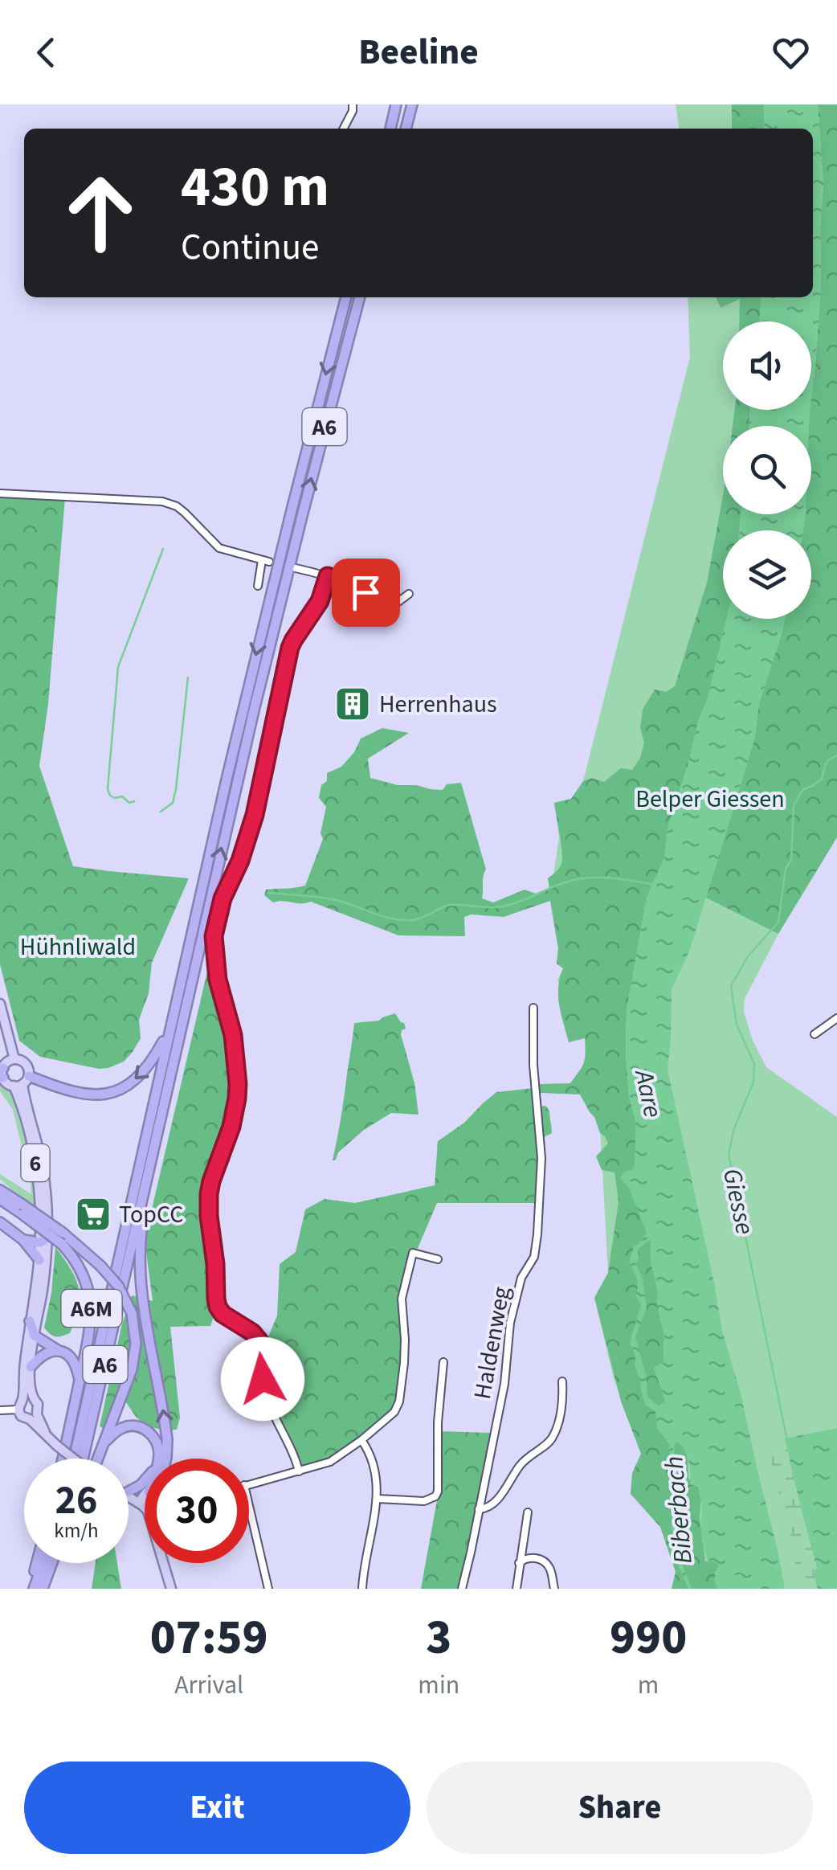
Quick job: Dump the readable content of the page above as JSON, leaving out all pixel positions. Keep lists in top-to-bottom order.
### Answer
{
  "streets": {
    "highway": ["A6", "A6M"],
    "main road": ["6"],
    "street": ["Haldenweg"]
  },
  "water": ["Aare", "Giesse", "Biberbach"],
  "parks": ["Belper Giessen", "Hühnliwald"],
  "places": {
    "building": ["Herrenhaus"],
    "supermarket": ["TopCC"]
  },
  "page": {
    "header": "Beeline",
    "turn": ["430 m", "Continue"],
    "speed": "26 km/h",
    "limit": "30",
    "eta": [
      "07:59",
      "Arrival",
      "3",
      "min",
      "990",
      "m"
    ],
    "buttons": ["Exit", "Share"]
  }
}
